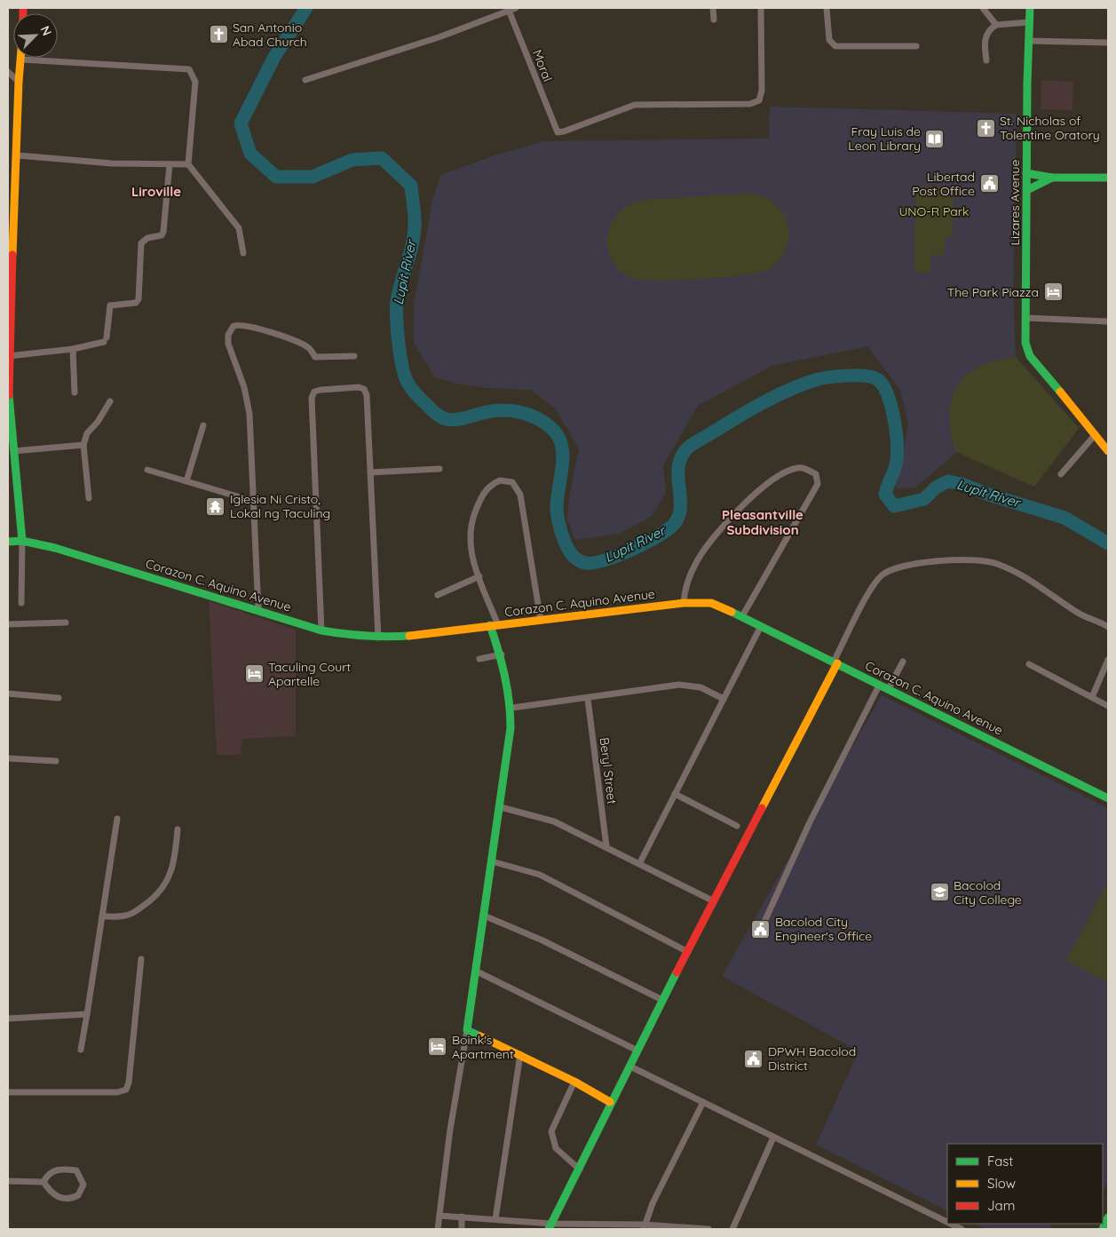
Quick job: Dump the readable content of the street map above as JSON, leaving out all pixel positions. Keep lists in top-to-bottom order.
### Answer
{
  "streets": {
    "street": [
      "Moral",
      "Lizares Avenue",
      "Corazon C. Aquino Avenue",
      "Beryl Street"
    ]
  },
  "districts": ["Liroville", "Pleasantville Subdivision"],
  "water": ["Lupit River"],
  "parks": ["UNO-R Park"],
  "places": {
    "church": ["San Antonio Abad Church", "St. Nicholas of Tolentine Oratory"],
    "library": ["Fray Luis de Leon Library"],
    "public building": ["Libertad Post Office", "Bacolod City Engineer's Office", "DPWH Bacolod District"],
    "hotel": ["The Park Piazza", "Taculing Court Apartelle", "Boink's Apartment"],
    "temple": ["Iglesia Ni Cristo, Lokal ng Taculing"],
    "school or university": ["Bacolod City College"]
  },
  "legend": ["Fast", "Slow", "Jam"],
  "north": "top right"
}
